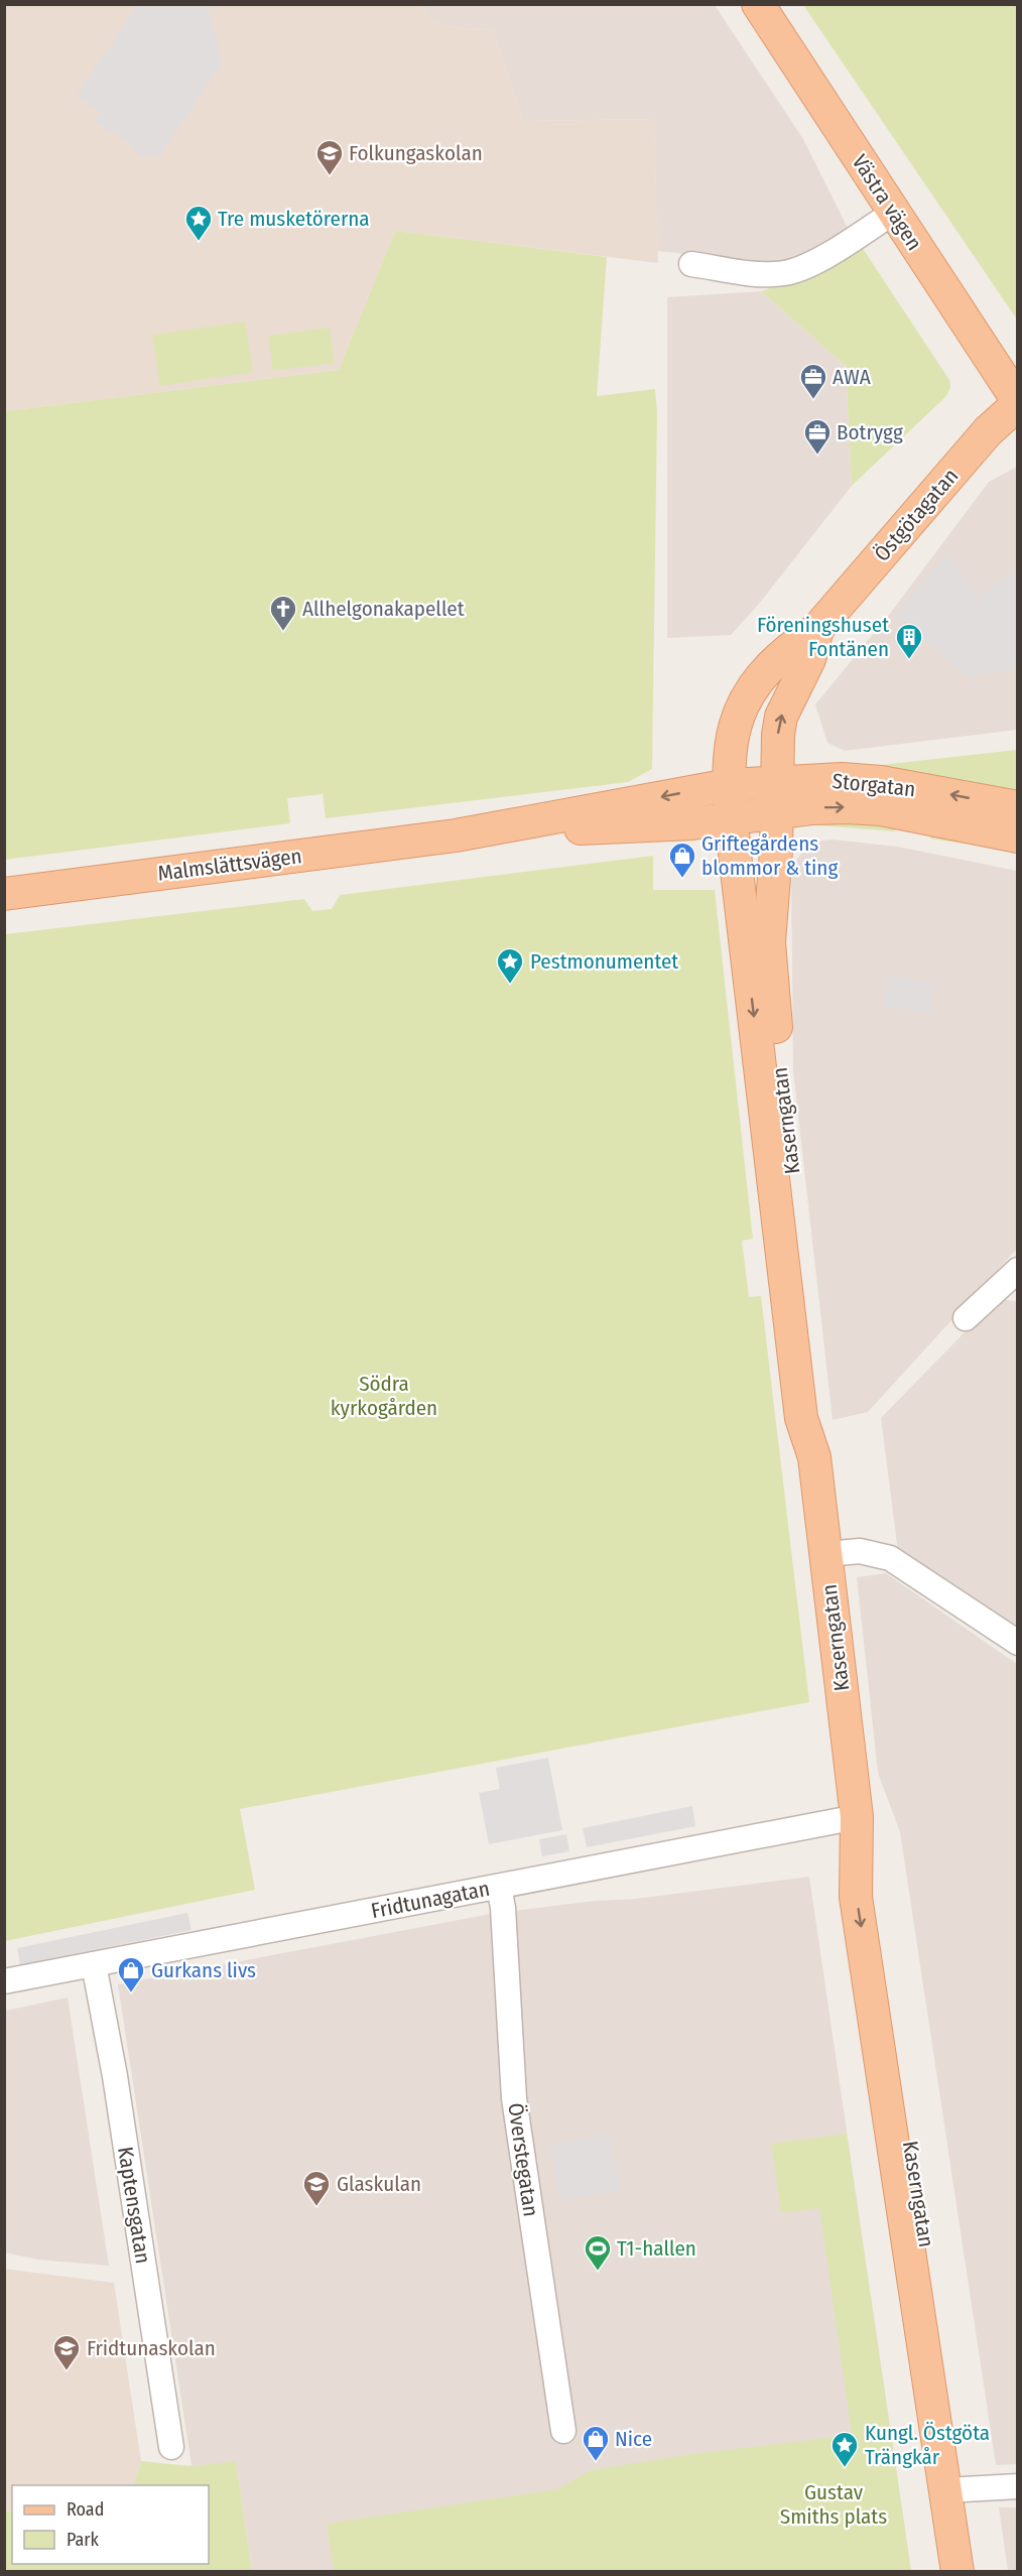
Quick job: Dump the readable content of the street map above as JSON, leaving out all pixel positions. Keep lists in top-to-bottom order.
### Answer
{
  "streets": {
    "main road": [
      "Västra vägen",
      "Östgötagatan",
      "Storgatan",
      "Malmslättsvägen",
      "Kaserngatan"
    ],
    "street": ["Fridtunagatan", "Överstegatan", "Kaptensgatan"]
  },
  "crossings": [
    ["Västra vägen", "Östgötagatan"],
    ["Östgötagatan", "Storgatan"],
    ["Östgötagatan", "Malmslättsvägen"],
    ["Östgötagatan", "Kaserngatan"],
    ["Storgatan", "Malmslättsvägen"],
    ["Storgatan", "Kaserngatan"],
    ["Malmslättsvägen", "Kaserngatan"],
    ["Kaserngatan", "Fridtunagatan"],
    ["Fridtunagatan", "Överstegatan"],
    ["Fridtunagatan", "Kaptensgatan"]
  ],
  "parks": ["Södra kyrkogården", "Gustav Smiths plats"],
  "places": {
    "school or university": ["Folkungaskolan", "Glaskulan", "Fridtunaskolan"],
    "place": ["Tre musketörerna", "Pestmonumentet", "Kungl. Östgöta Trängkår"],
    "office": ["AWA", "Botrygg"],
    "church": ["Allhelgonakapellet"],
    "building": ["Föreningshuset Fontänen"],
    "shop": ["Griftegårdens blommor & ting", "Gurkans livs", "Nice"],
    "sports": ["T1-hallen"]
  },
  "legend": ["Road", "Park"]
}
